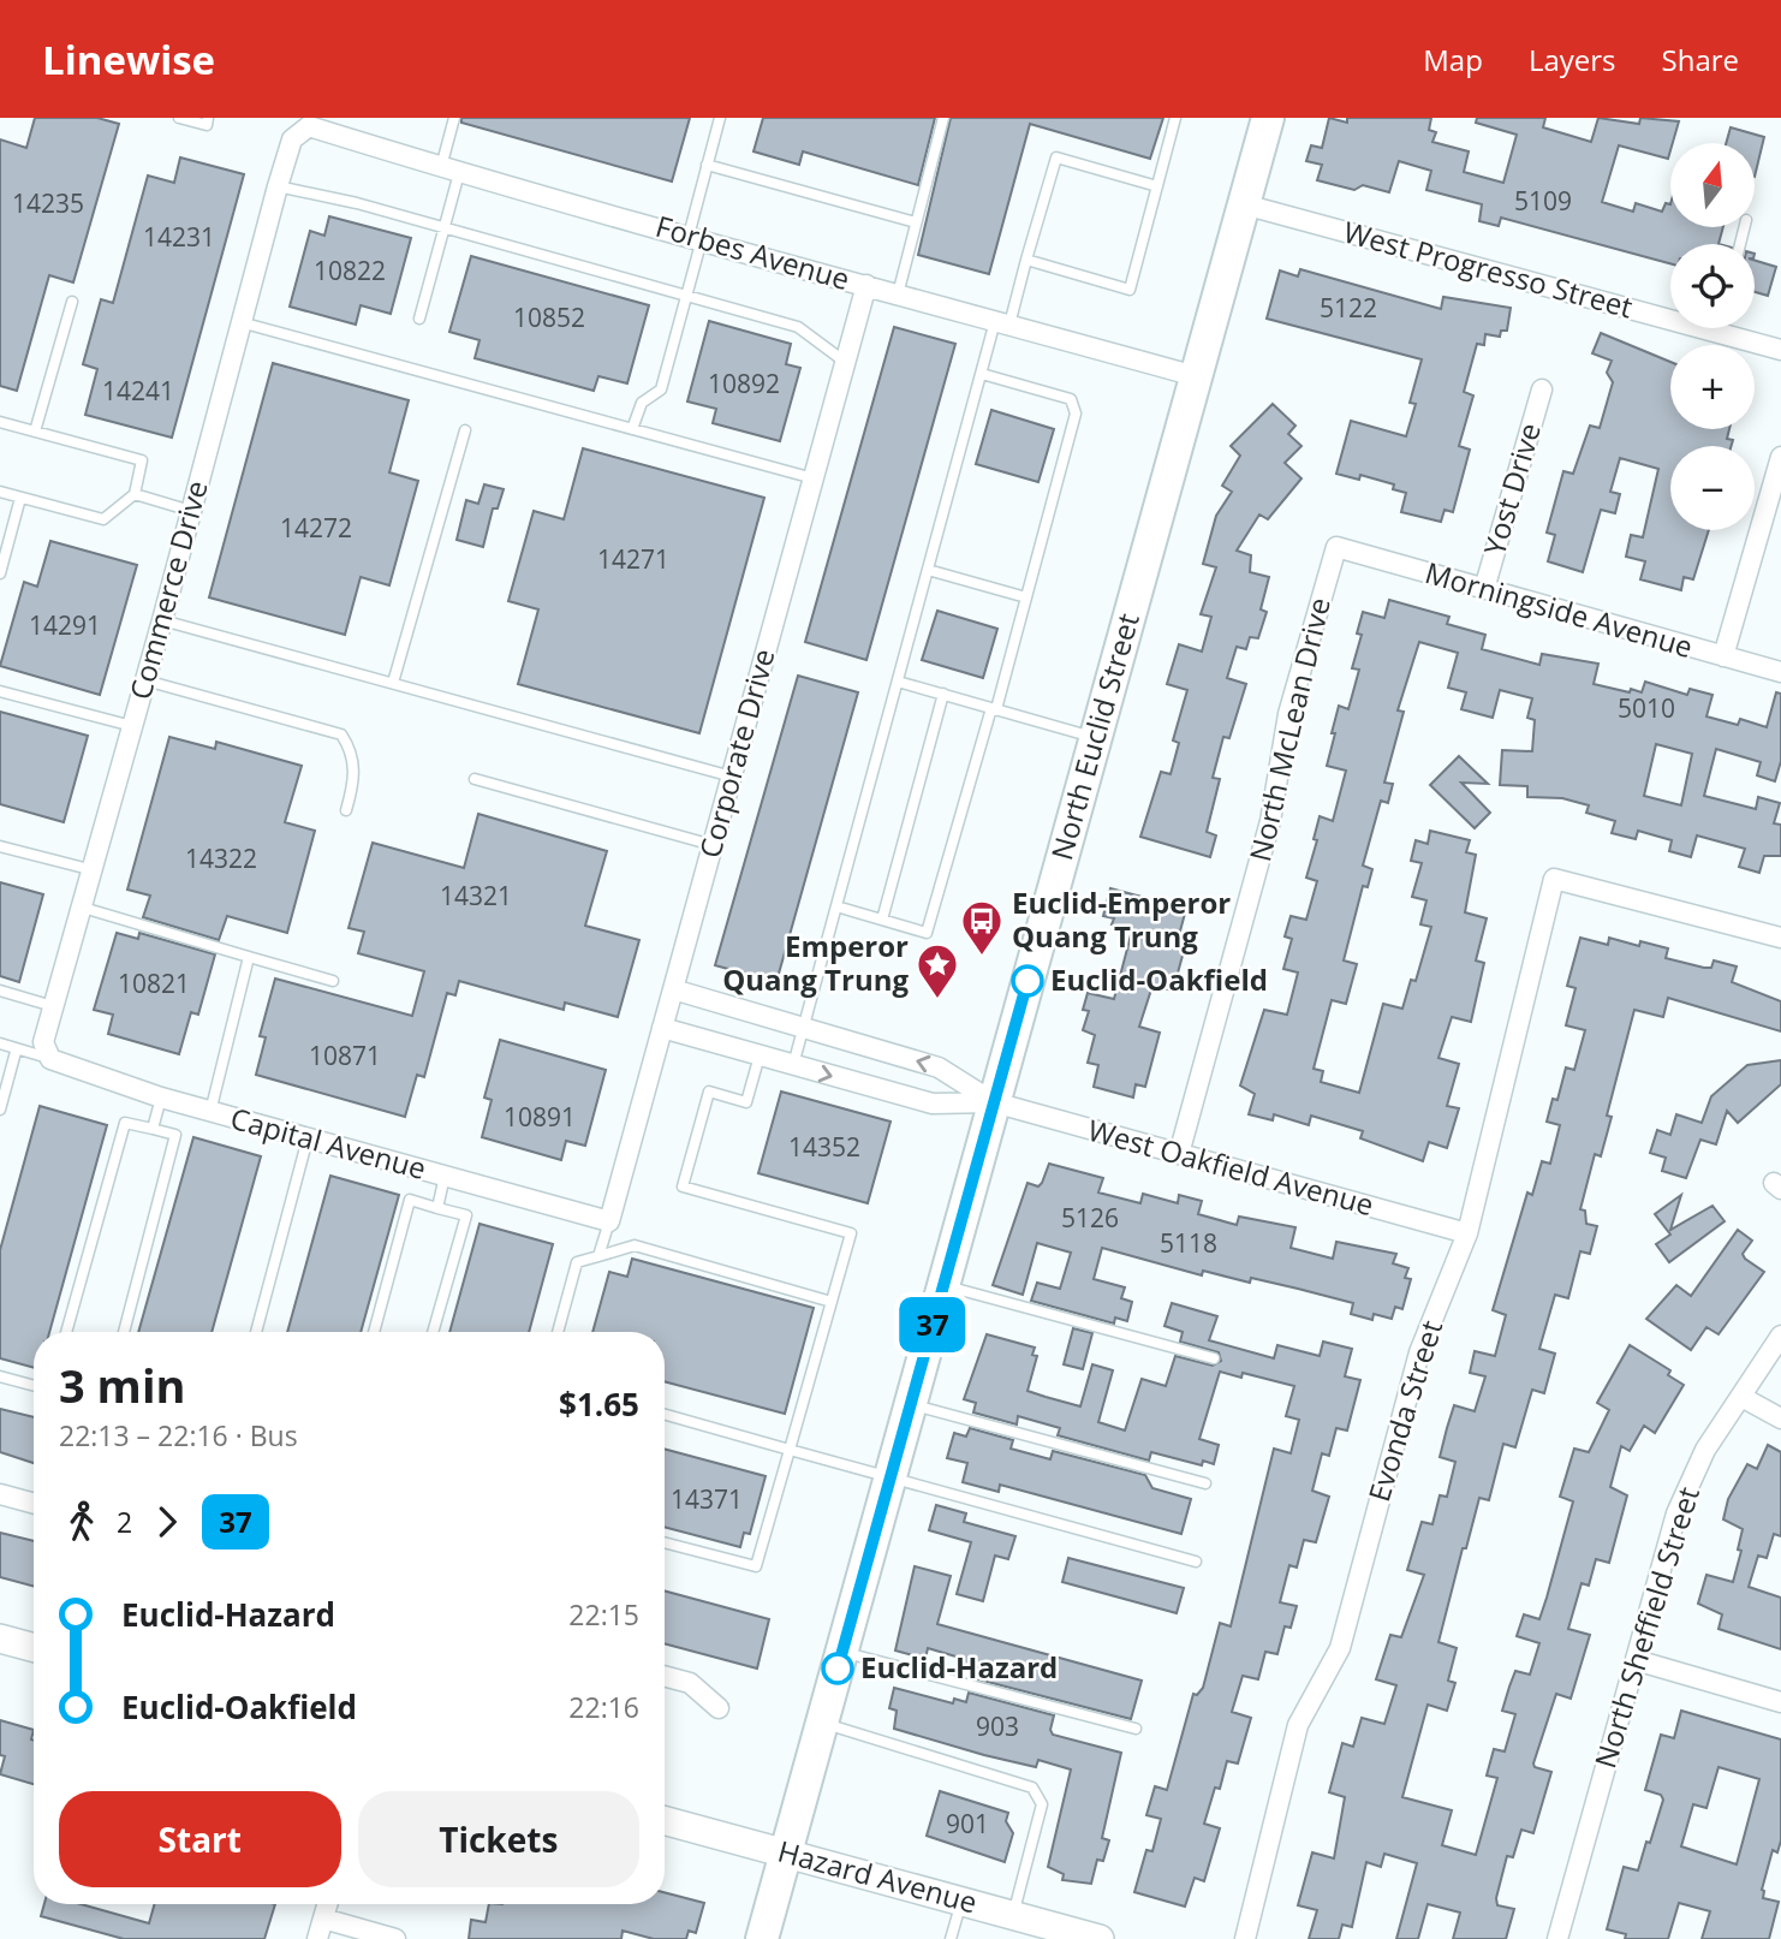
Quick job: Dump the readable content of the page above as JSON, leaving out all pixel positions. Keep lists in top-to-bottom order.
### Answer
{
  "streets": {
    "main road": ["North Euclid Street"],
    "street": [
      "Forbes Avenue",
      "West Progresso Street",
      "Yost Drive",
      "Commerce Drive",
      "Morningside Avenue",
      "North McLean Drive",
      "Corporate Drive",
      "Capital Avenue",
      "West Oakfield Avenue",
      "Evonda Street",
      "North Sheffield Street",
      "Hazard Avenue"
    ]
  },
  "crossings": [
    ["Forbes Avenue", "Commerce Drive"],
    ["Forbes Avenue", "North Euclid Street"],
    ["Forbes Avenue", "Corporate Drive"],
    ["West Progresso Street", "North Euclid Street"],
    ["Yost Drive", "Morningside Avenue"],
    ["Commerce Drive", "Capital Avenue"],
    ["Morningside Avenue", "North McLean Drive"],
    ["North McLean Drive", "West Oakfield Avenue"],
    ["North Euclid Street", "West Oakfield Avenue"],
    ["North Euclid Street", "Hazard Avenue"],
    ["Corporate Drive", "Capital Avenue"],
    ["West Oakfield Avenue", "Evonda Street"]
  ],
  "places": {
    "bus stop": ["Euclid-Emperor Quang Trung"],
    "other": ["Euclid-Oakfield", "Euclid-Hazard"],
    "place": ["Emperor Quang Trung"]
  },
  "lines": ["bus line 37"],
  "house_numbers": [
    "5109",
    "14235",
    "14231",
    "10822",
    "5122",
    "10852",
    "10892",
    "14241",
    "14272",
    "14271",
    "14291",
    "5010",
    "14322",
    "14321",
    "10821",
    "10871",
    "10891",
    "14352",
    "5126",
    "5118",
    "14371",
    "903",
    "901"
  ],
  "north": "top",
  "page": {
    "header": "Linewise",
    "nav": ["Map", "Layers", "Share"],
    "on_map": "37",
    "map_buttons": ["+", "−"],
    "heading": ["3 min", "22:13 – 22:16 · Bus", "$1.65"],
    "legs": ["2", "37"],
    "list": [
      {
        "name": "Euclid-Hazard",
        "value": "22:15"
      },
      {
        "name": "Euclid-Oakfield",
        "value": "22:16"
      }
    ],
    "buttons": ["Start", "Tickets"]
  }
}
